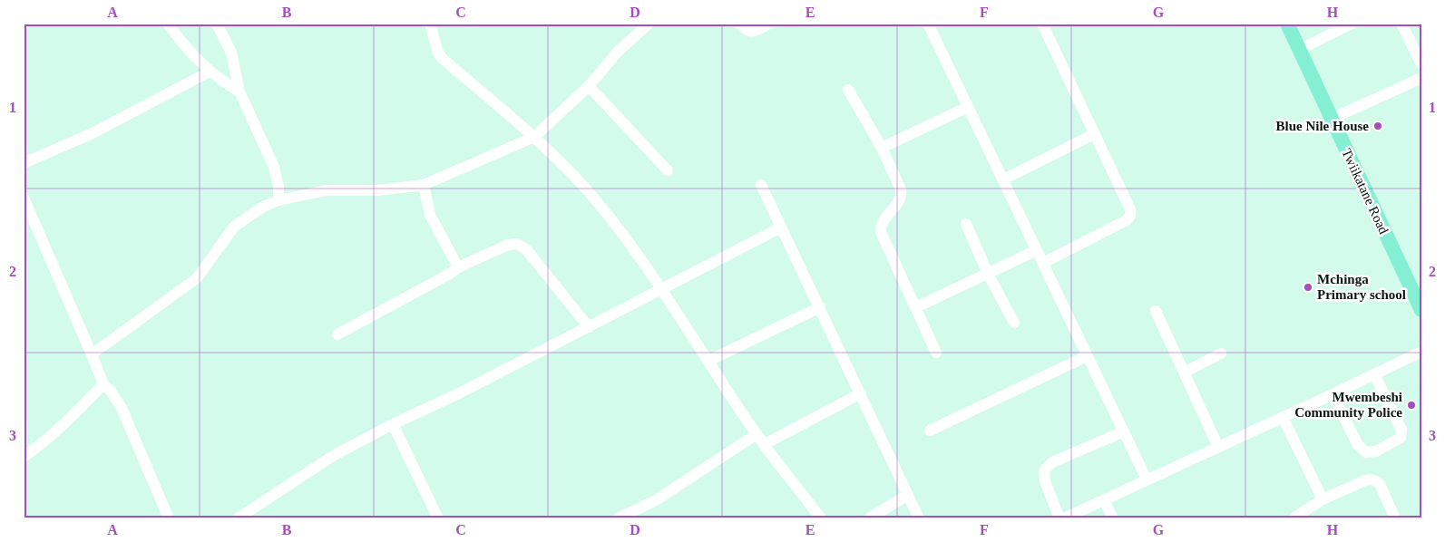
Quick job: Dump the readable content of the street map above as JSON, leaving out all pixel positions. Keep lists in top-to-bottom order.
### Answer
{
  "streets": {
    "main road": ["Twiikatane Road"]
  },
  "places": ["Blue Nile House", "Mchinga Primary school", "Mwembeshi Community Police"],
  "grid": {
    "columns": [
      "A",
      "B",
      "C",
      "D",
      "E",
      "F",
      "G",
      "H"
    ],
    "rows": ["1", "2", "3"]
  }
}
